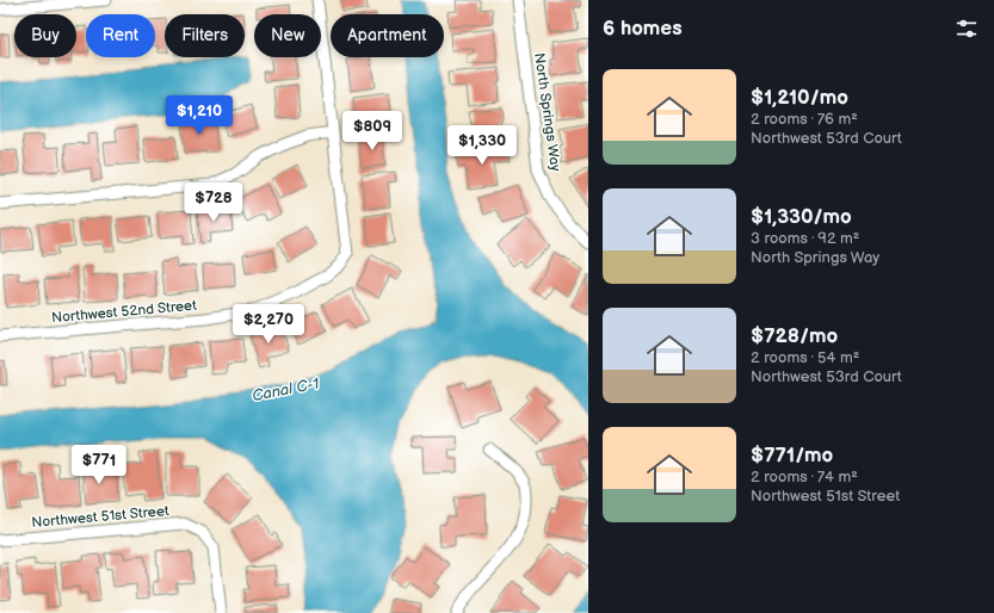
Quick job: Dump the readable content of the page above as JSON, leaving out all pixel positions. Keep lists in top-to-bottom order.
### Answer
{
  "streets": {
    "street": ["North Springs Way", "Northwest 52nd Street", "Northwest 51st Street"]
  },
  "water": ["Canal C-1"],
  "page": {
    "heading": "6 homes",
    "chip": [
      "Buy",
      "Rent",
      "Filters",
      "New",
      "Apartment"
    ],
    "list": [
      {
        "name": "$1,210/mo",
        "note": "2 rooms · 76 m² · Northwest 53rd Court"
      },
      {
        "name": "$1,330/mo",
        "note": "3 rooms · 92 m² · North Springs Way"
      },
      {
        "name": "$728/mo",
        "note": "2 rooms · 54 m² · Northwest 53rd Court"
      },
      {
        "name": "$771/mo",
        "note": "2 rooms · 74 m² · Northwest 51st Street"
      }
    ],
    "price": [
      "$1,210",
      "$809",
      "$1,330",
      "$728",
      "$2,270",
      "$771"
    ]
  }
}
